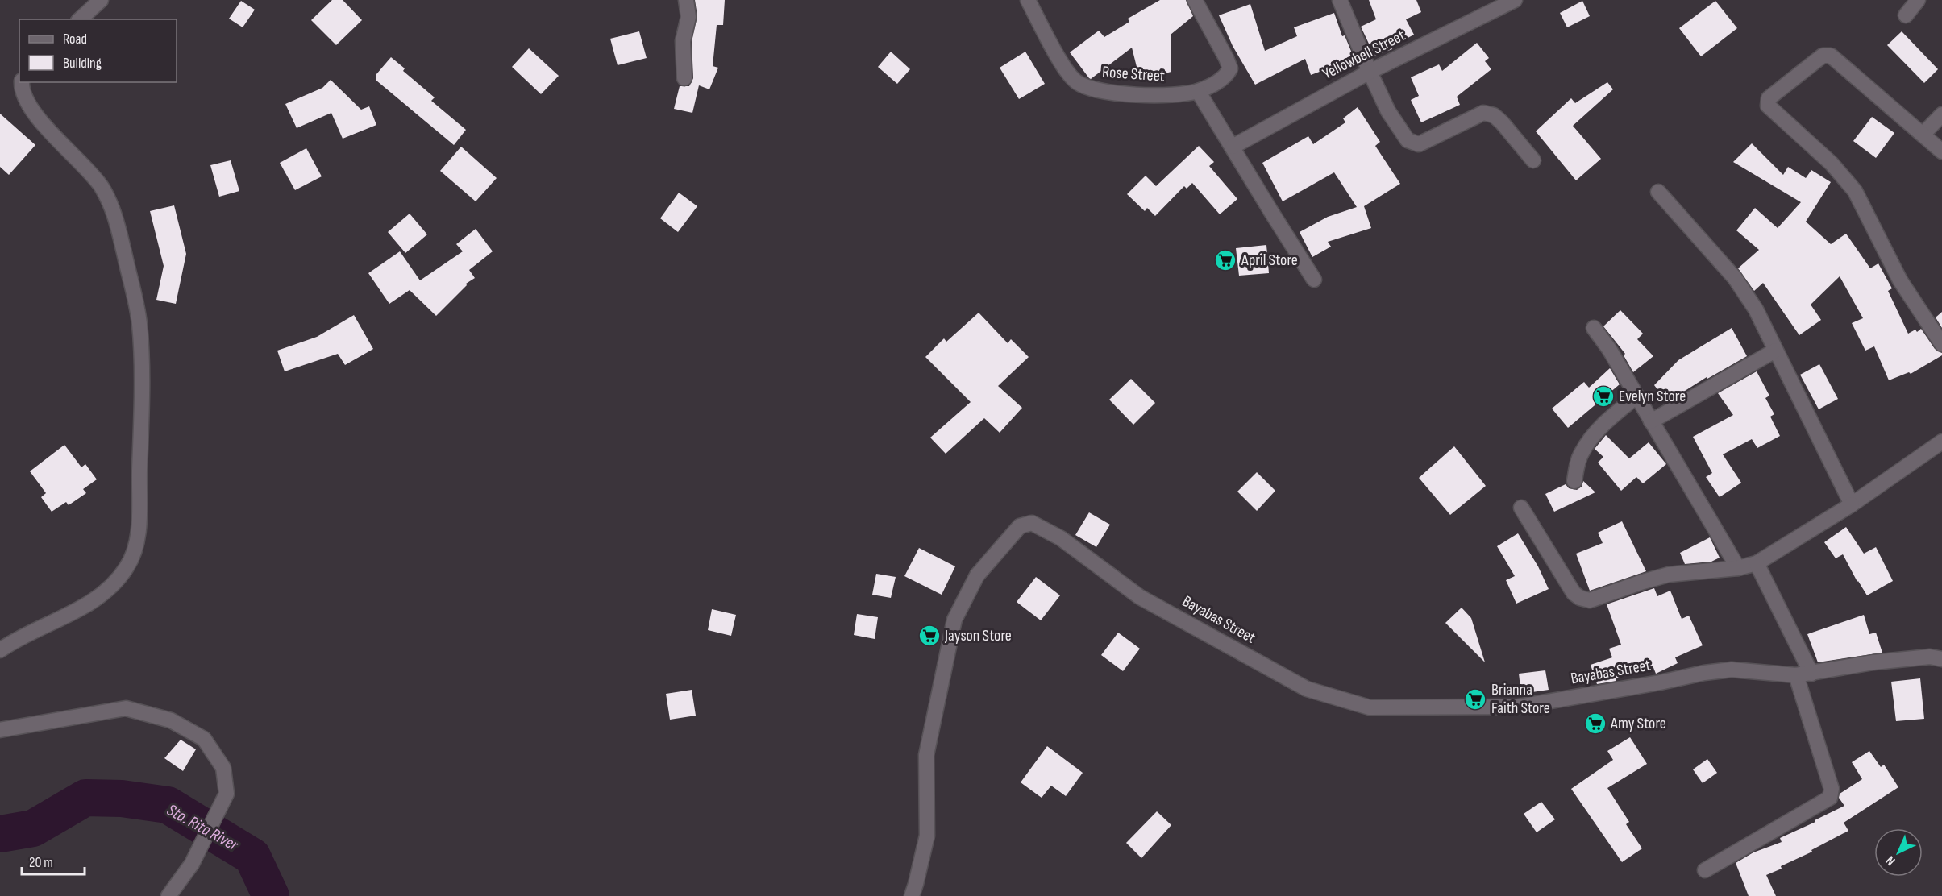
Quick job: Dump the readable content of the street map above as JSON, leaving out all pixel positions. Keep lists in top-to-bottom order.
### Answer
{
  "streets": {
    "street": ["Yellowbell Street", "Rose Street", "Bayabas Street"]
  },
  "water": ["Sta. Rita River"],
  "places": {
    "supermarket": [
      "April Store",
      "Evelyn Store",
      "Jayson Store",
      "Brianna Faith Store",
      "Amy Store"
    ]
  },
  "legend": ["Road", "Building"],
  "scale_bar": "20 m",
  "north": "bottom left"
}
